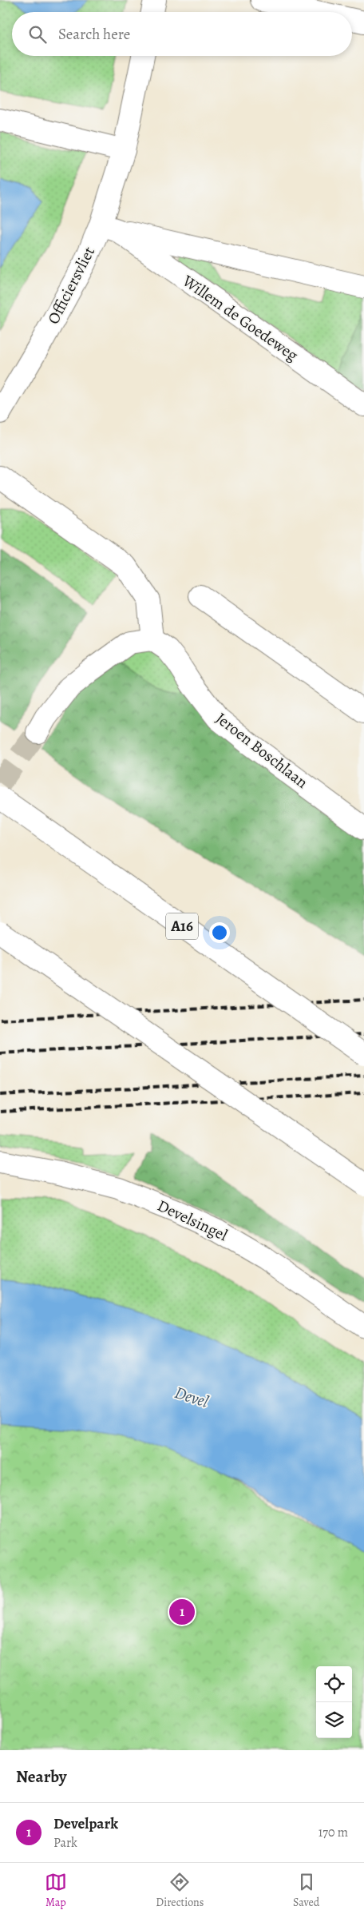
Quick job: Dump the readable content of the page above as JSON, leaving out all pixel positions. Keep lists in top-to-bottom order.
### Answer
{
  "streets": {
    "main road": [
      "Officiersvliet",
      "Willem de Goedeweg",
      "Jeroen Boschlaan",
      "A16",
      "Develsingel"
    ]
  },
  "crossings": [
    ["Officiersvliet", "Willem de Goedeweg"]
  ],
  "water": ["Devel"],
  "page": {
    "search": "Search here",
    "pins": "1",
    "heading": "Nearby",
    "list": [
      {
        "mark": "1",
        "name": "Develpark",
        "note": "Park",
        "value": "170 m"
      }
    ],
    "nav": ["Map", "Directions", "Saved"]
  }
}
